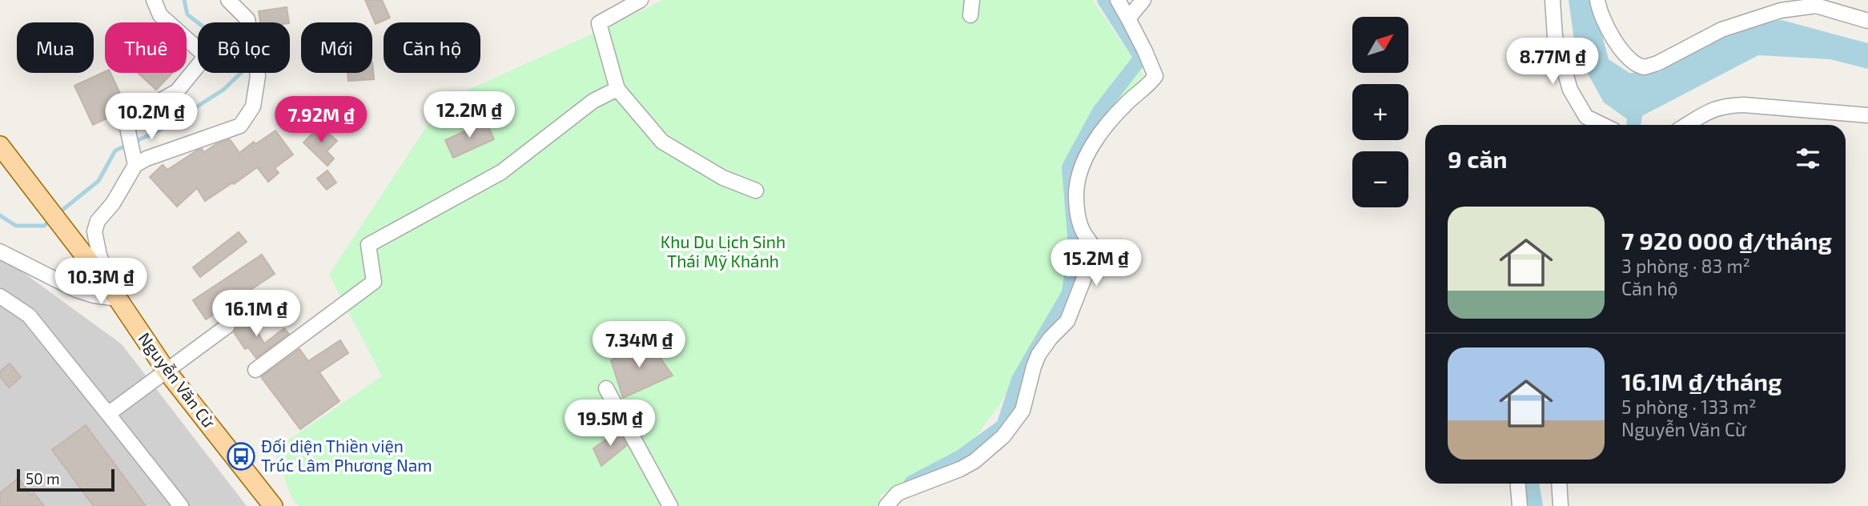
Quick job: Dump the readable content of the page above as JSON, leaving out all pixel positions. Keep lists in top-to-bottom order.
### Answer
{
  "streets": {
    "main road": ["Nguyễn Văn Cừ"]
  },
  "parks": ["Khu Du Lịch Sinh Thái Mỹ Khánh"],
  "places": {
    "bus stop": ["Đối diện Thiền viện Trúc Lâm Phương Nam"]
  },
  "scale_bar": "50 m",
  "north": "top right",
  "page": {
    "map_buttons": ["+", "−"],
    "chip": [
      "Mua",
      "Thuê",
      "Bộ lọc",
      "Mới",
      "Căn hộ"
    ],
    "price": [
      "8.77M ₫",
      "12.2M ₫",
      "10.2M ₫",
      "7.92M ₫",
      "15.2M ₫",
      "10.3M ₫",
      "16.1M ₫",
      "7.34M ₫",
      "19.5M ₫"
    ],
    "heading": "9 căn",
    "list": [
      {
        "name": "7 920 000 ₫/tháng",
        "note": "3 phòng · 83 m² · Căn hộ"
      },
      {
        "name": "16.1M ₫/tháng",
        "note": "5 phòng · 133 m² · Nguyễn Văn Cừ"
      }
    ],
    "scale": "50 m"
  }
}
